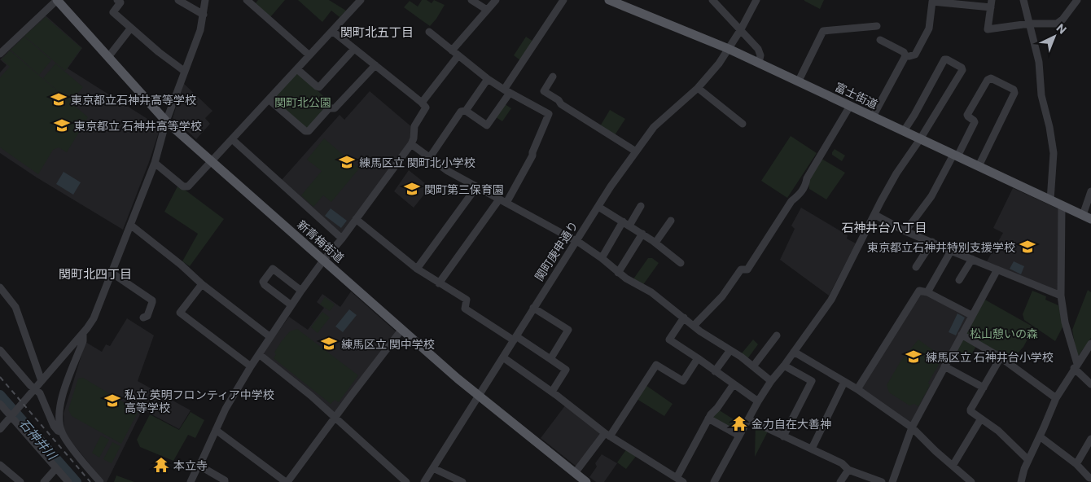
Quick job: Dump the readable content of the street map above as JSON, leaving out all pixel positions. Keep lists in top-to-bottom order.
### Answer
{
  "streets": {
    "main road": ["富士街道", "新青梅街道"],
    "street": ["関町庚申通り"]
  },
  "crossings": [
    ["富士街道", "関町庚申通り"],
    ["新青梅街道", "関町庚申通り"]
  ],
  "districts": ["関町北五丁目", "石神井台八丁目", "関町北四丁目"],
  "water": ["石神井川"],
  "parks": ["関町北公園", "松山憩いの森"],
  "places": {
    "school or university": [
      "東京都立石神井高等学校",
      "東京都立 石神井高等学校",
      "練馬区立 関町北小学校",
      "関町第三保育園",
      "東京都立石神井特別支援学校",
      "練馬区立 関中学校",
      "練馬区立 石神井台小学校",
      "私立 英明フロンティア中学校 高等学校"
    ],
    "temple": ["金力自在大善神", "本立寺"]
  },
  "north": "top right"
}
